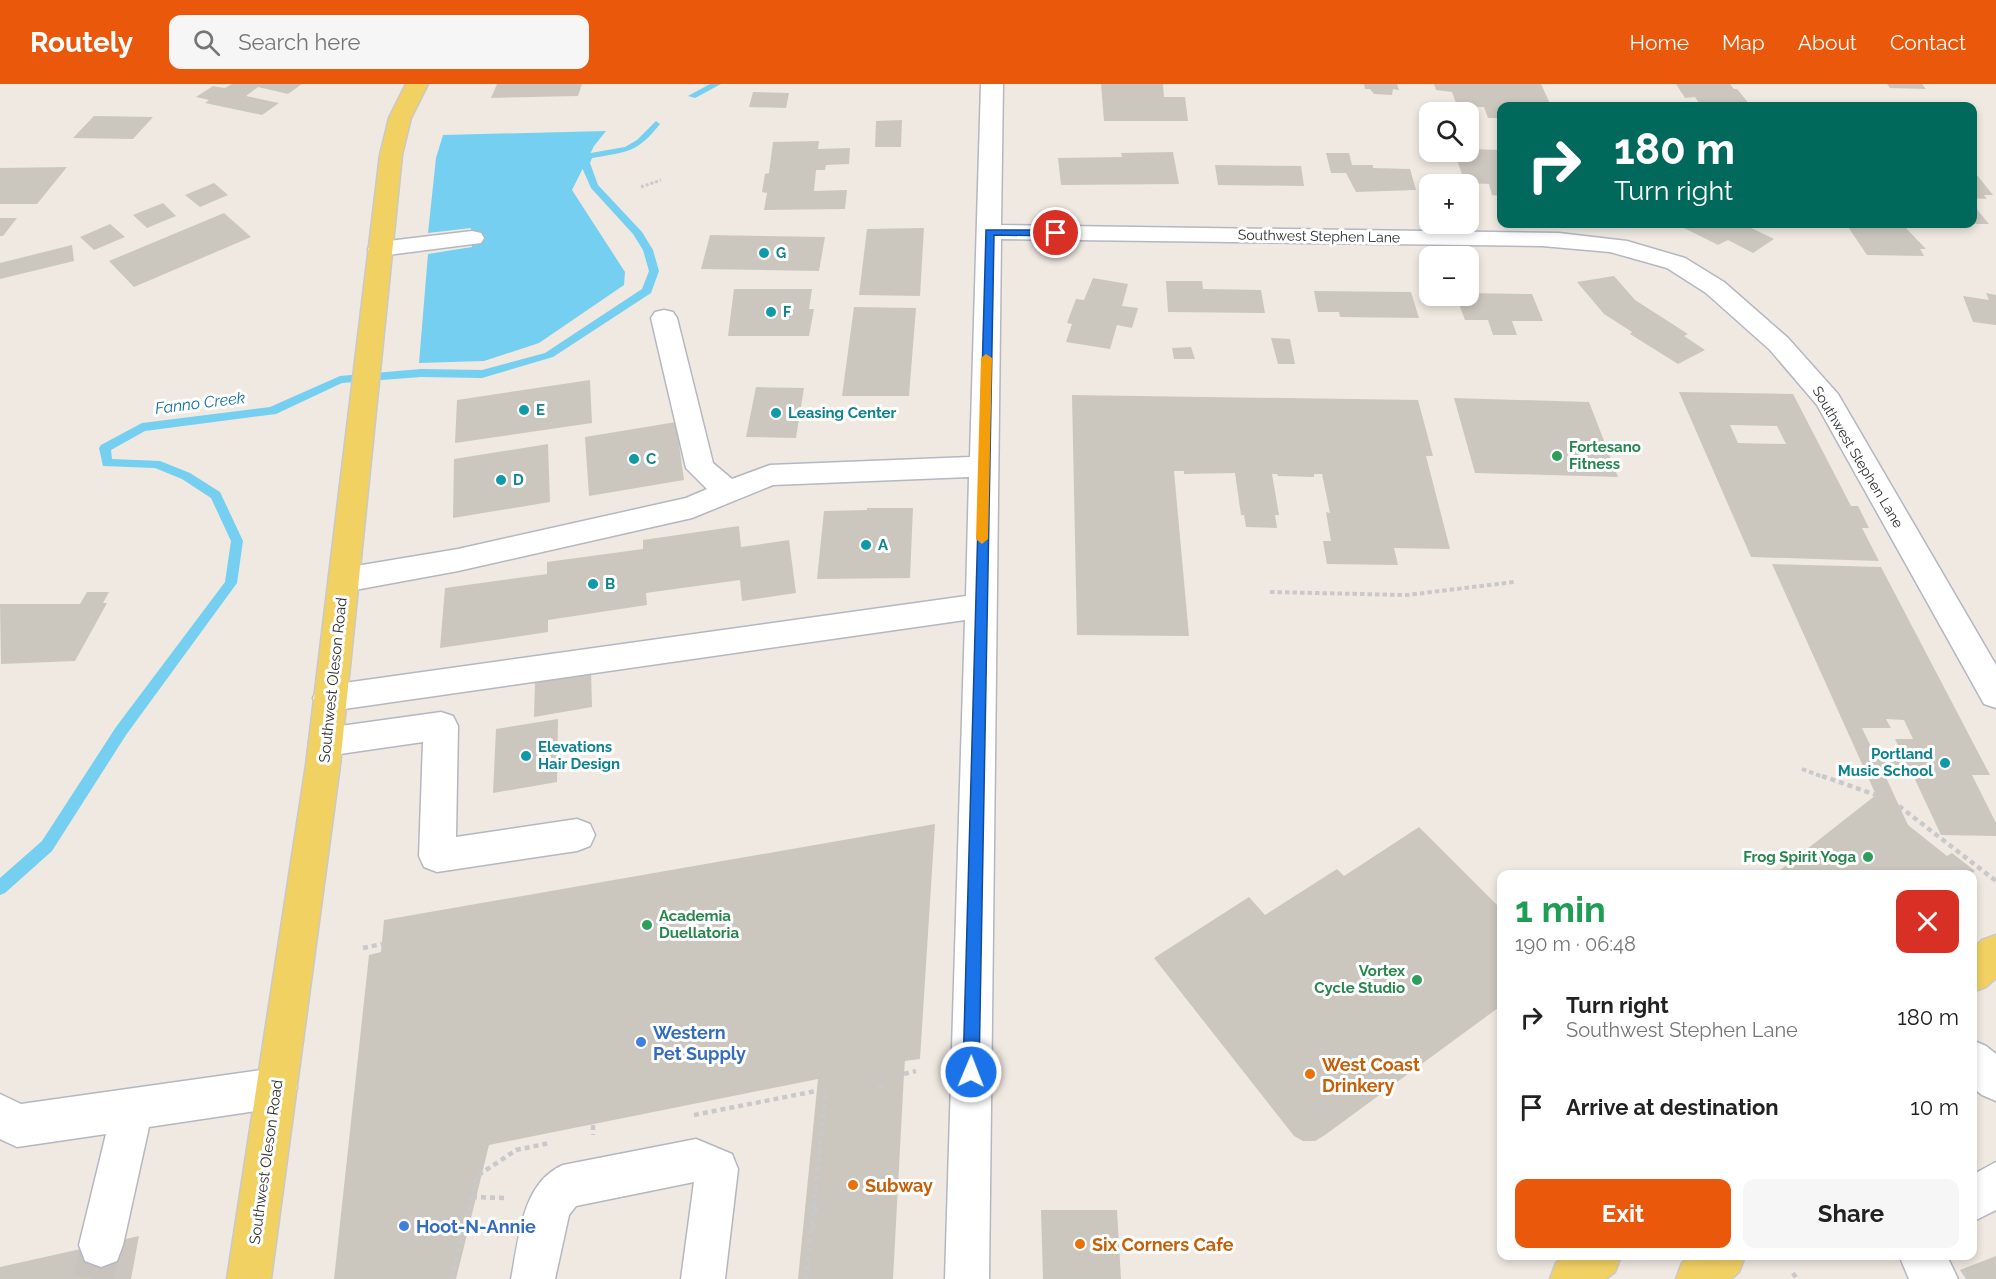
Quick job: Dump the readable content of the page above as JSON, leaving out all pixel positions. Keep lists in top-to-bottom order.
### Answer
{
  "streets": {
    "main road": ["Southwest Oleson Road"],
    "street": ["Southwest Stephen Lane"]
  },
  "water": ["Fanno Creek"],
  "places": [
    "G",
    "F",
    "E",
    "Leasing Center",
    "Fortesano Fitness",
    "C",
    "D",
    "A",
    "B",
    "Elevations Hair Design",
    "Portland Music School",
    "Frog Spirit Yoga",
    "Academia Duellatoria",
    "Vortex Cycle Studio",
    "Western Pet Supply",
    "West Coast Drinkery",
    "Subway",
    "Hoot-N-Annie",
    "Six Corners Cafe"
  ],
  "page": {
    "header": "Routely",
    "search": "Search here",
    "nav": [
      "Home",
      "Map",
      "About",
      "Contact"
    ],
    "map_buttons": ["+", "−"],
    "turn": ["180 m", "Turn right"],
    "heading": ["1 min", "190 m · 06:48"],
    "list": [
      {
        "name": "Turn right",
        "note": "Southwest Stephen Lane",
        "value": "180 m"
      },
      {
        "name": "Arrive at destination",
        "value": "10 m"
      }
    ],
    "buttons": ["Exit", "Share"]
  }
}
